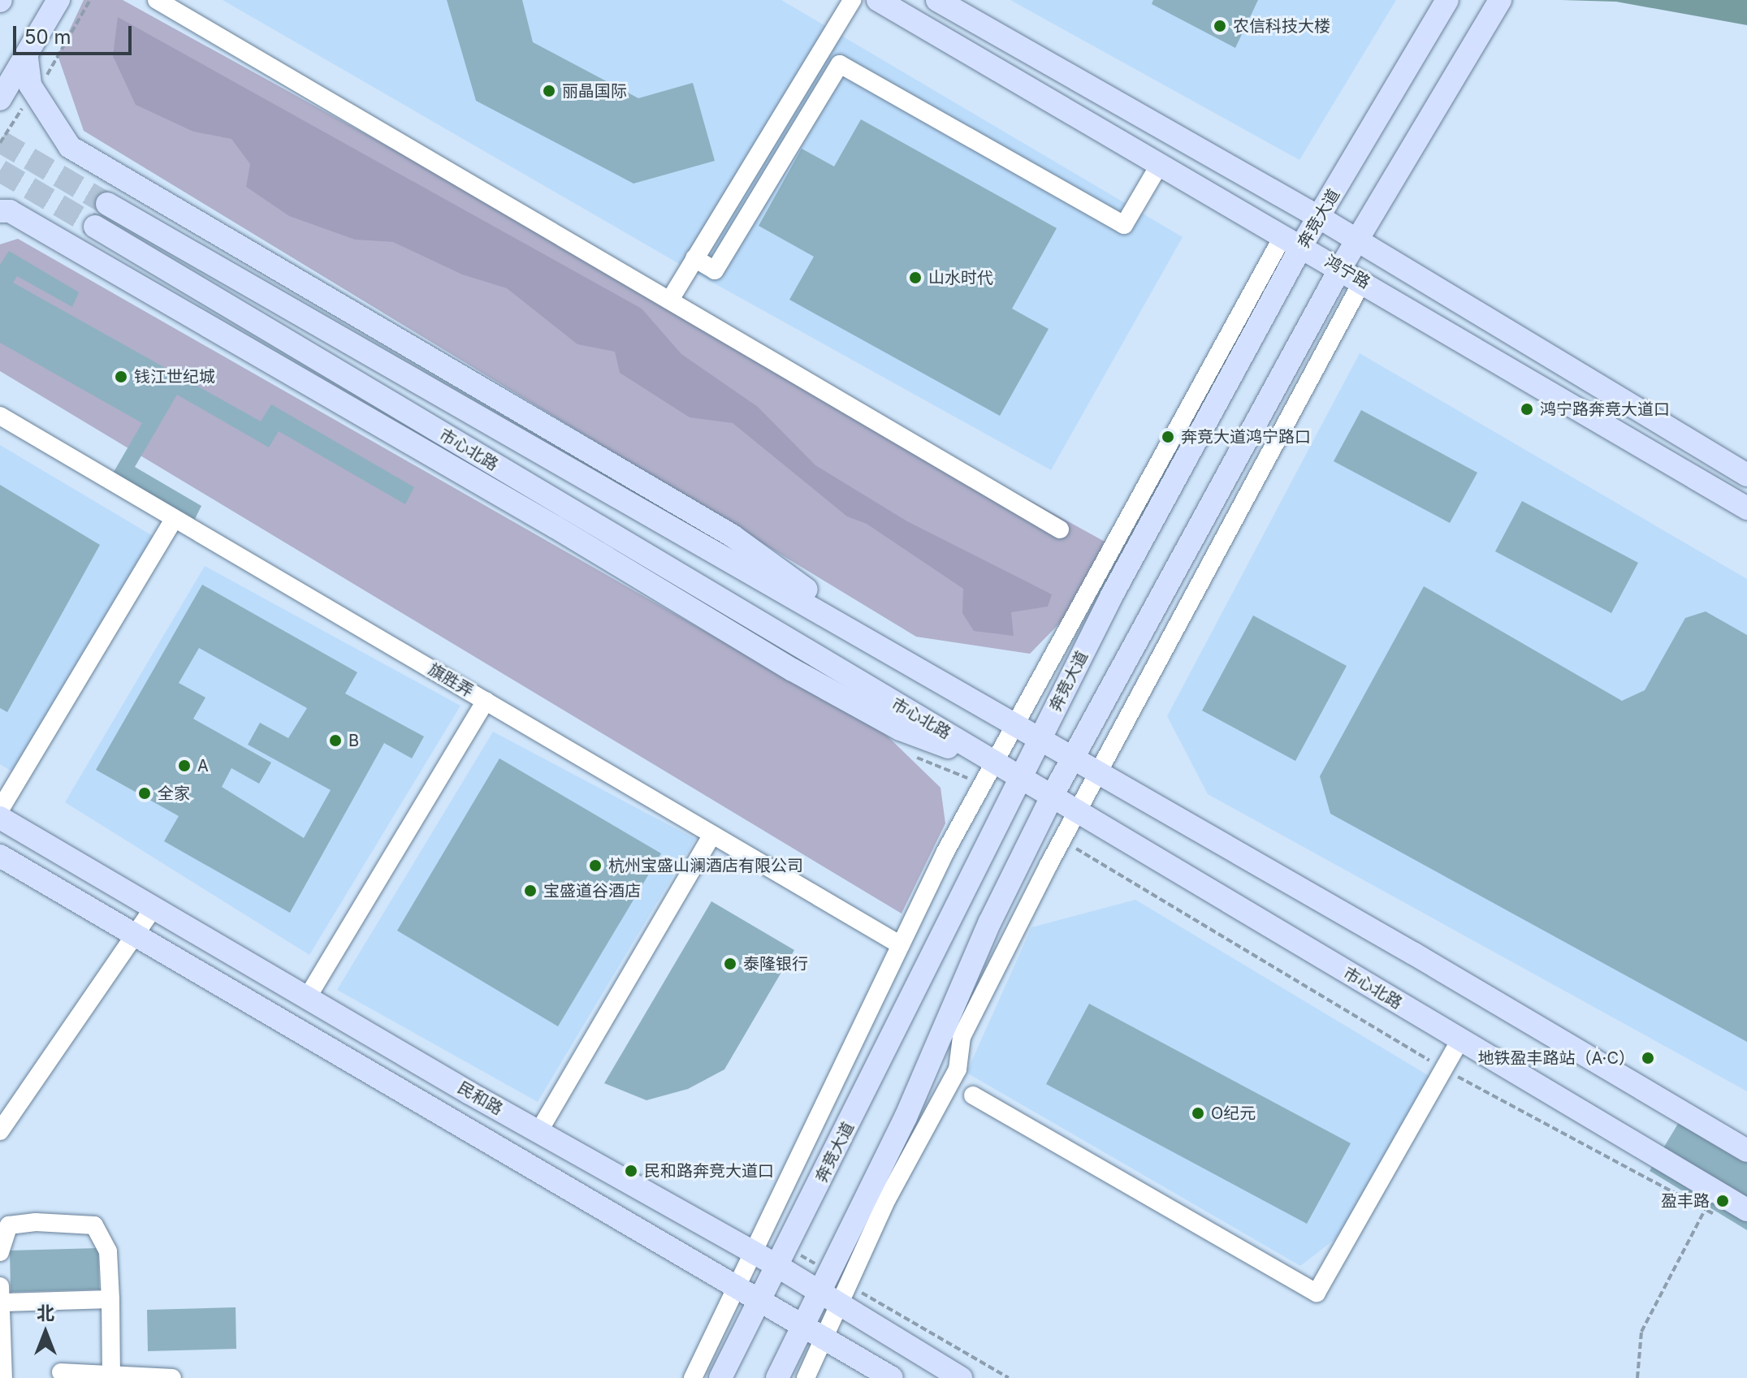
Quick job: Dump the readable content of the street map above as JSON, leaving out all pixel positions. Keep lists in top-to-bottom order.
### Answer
{
  "streets": {
    "main road": [
      "奔竞大道",
      "鸿宁路",
      "市心北路",
      "民和路"
    ],
    "street": ["旗胜弄"]
  },
  "crossings": [
    ["奔竞大道", "鸿宁路"],
    ["奔竞大道", "市心北路"],
    ["奔竞大道", "民和路"]
  ],
  "places": [
    "农信科技大楼",
    "丽晶国际",
    "山水时代",
    "钱江世纪城",
    "鸿宁路奔竞大道口",
    "奔竞大道鸿宁路口",
    "B",
    "A",
    "全家",
    "杭州宝盛山澜酒店有限公司",
    "宝盛道谷酒店",
    "泰隆银行",
    "地铁盈丰路站（A·C）",
    "O纪元",
    "民和路奔竞大道口",
    "盈丰路"
  ],
  "scale_bar": "50 m",
  "north": "top"
}
